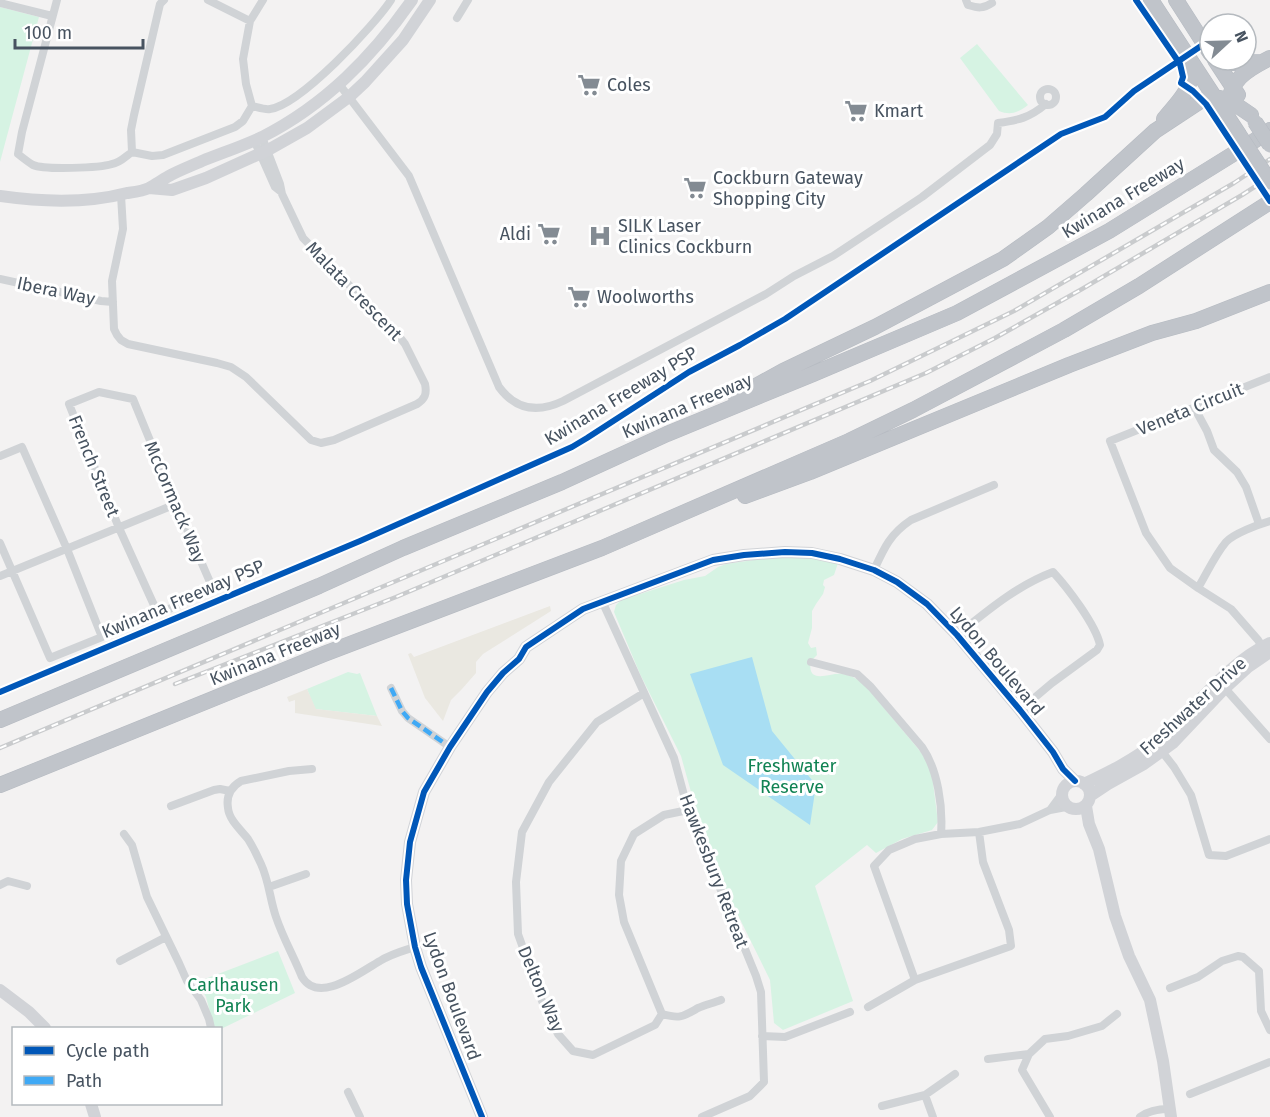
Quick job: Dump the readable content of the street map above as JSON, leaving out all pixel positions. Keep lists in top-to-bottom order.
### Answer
{
  "streets": {
    "highway": ["Kwinana Freeway"],
    "street": [
      "Ibera Way",
      "Malata Crescent",
      "Veneta Circuit",
      "French Street",
      "McCormack Way",
      "Lydon Boulevard",
      "Freshwater Drive",
      "Hawkesbury Retreat",
      "Delton Way"
    ],
    "cycle path": ["Kwinana Freeway PSP"]
  },
  "crossings": [
    ["Ibera Way", "Malata Crescent"],
    ["French Street", "McCormack Way"],
    ["Lydon Boulevard", "Freshwater Drive"],
    ["Lydon Boulevard", "Hawkesbury Retreat"],
    ["Hawkesbury Retreat", "Delton Way"]
  ],
  "parks": ["Freshwater Reserve", "Carlhausen Park"],
  "places": {
    "supermarket": [
      "Coles",
      "Kmart",
      "Cockburn Gateway Shopping City",
      "Aldi",
      "Woolworths"
    ],
    "hospital": ["SILK Laser Clinics Cockburn"]
  },
  "legend": ["Cycle path", "Path"],
  "scale_bar": "100 m",
  "north": "right"
}
